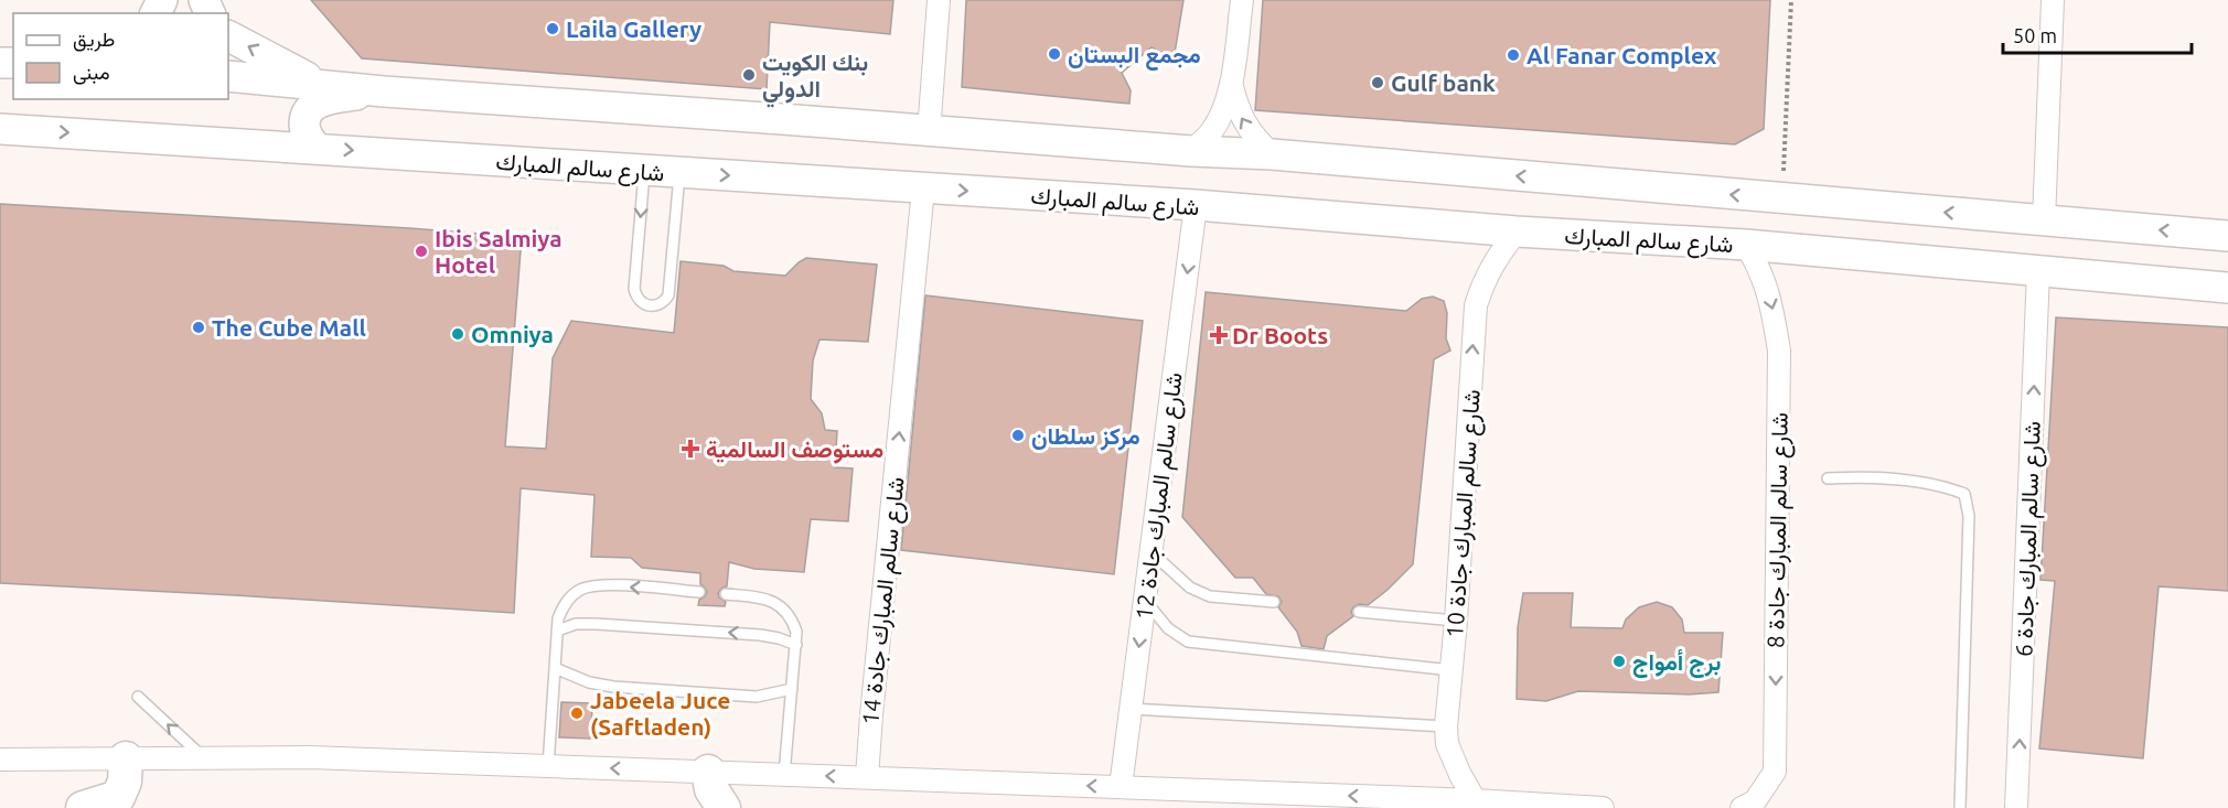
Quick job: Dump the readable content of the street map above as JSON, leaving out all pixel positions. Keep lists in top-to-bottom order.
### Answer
{
  "streets": {
    "main road": ["شارع سالم المبارك"],
    "street": [
      "شارع سالم المبارك جادة 12",
      "شارع سالم المبارك جادة 10",
      "شارع سالم المبارك جادة 8",
      "شارع سالم المبارك جادة 6",
      "شارع سالم المبارك جادة 14"
    ]
  },
  "crossings": [
    ["شارع سالم المبارك", "شارع سالم المبارك جادة 12"],
    ["شارع سالم المبارك", "شارع سالم المبارك جادة 10"],
    ["شارع سالم المبارك", "شارع سالم المبارك جادة 8"],
    ["شارع سالم المبارك", "شارع سالم المبارك جادة 6"],
    ["شارع سالم المبارك", "شارع سالم المبارك جادة 14"]
  ],
  "one_way": [
    "شارع سالم المبارك جادة 12",
    "شارع سالم المبارك جادة 10",
    "شارع سالم المبارك جادة 8",
    "شارع سالم المبارك جادة 6",
    "شارع سالم المبارك جادة 14"
  ],
  "places": {
    "other": [
      "Laila Gallery",
      "مجمع البستان",
      "Al Fanar Complex",
      "بنك الكويت الدولي",
      "Gulf bank",
      "Ibis Salmiya Hotel",
      "The Cube Mall",
      "Omniya",
      "مركز سلطان",
      "برج أمواج",
      "Jabeela Juce (Saftladen)"
    ],
    "health": ["Dr Boots", "مستوصف السالمية"]
  },
  "legend": ["طريق", "مبنى"],
  "scale_bar": "50 m"
}
